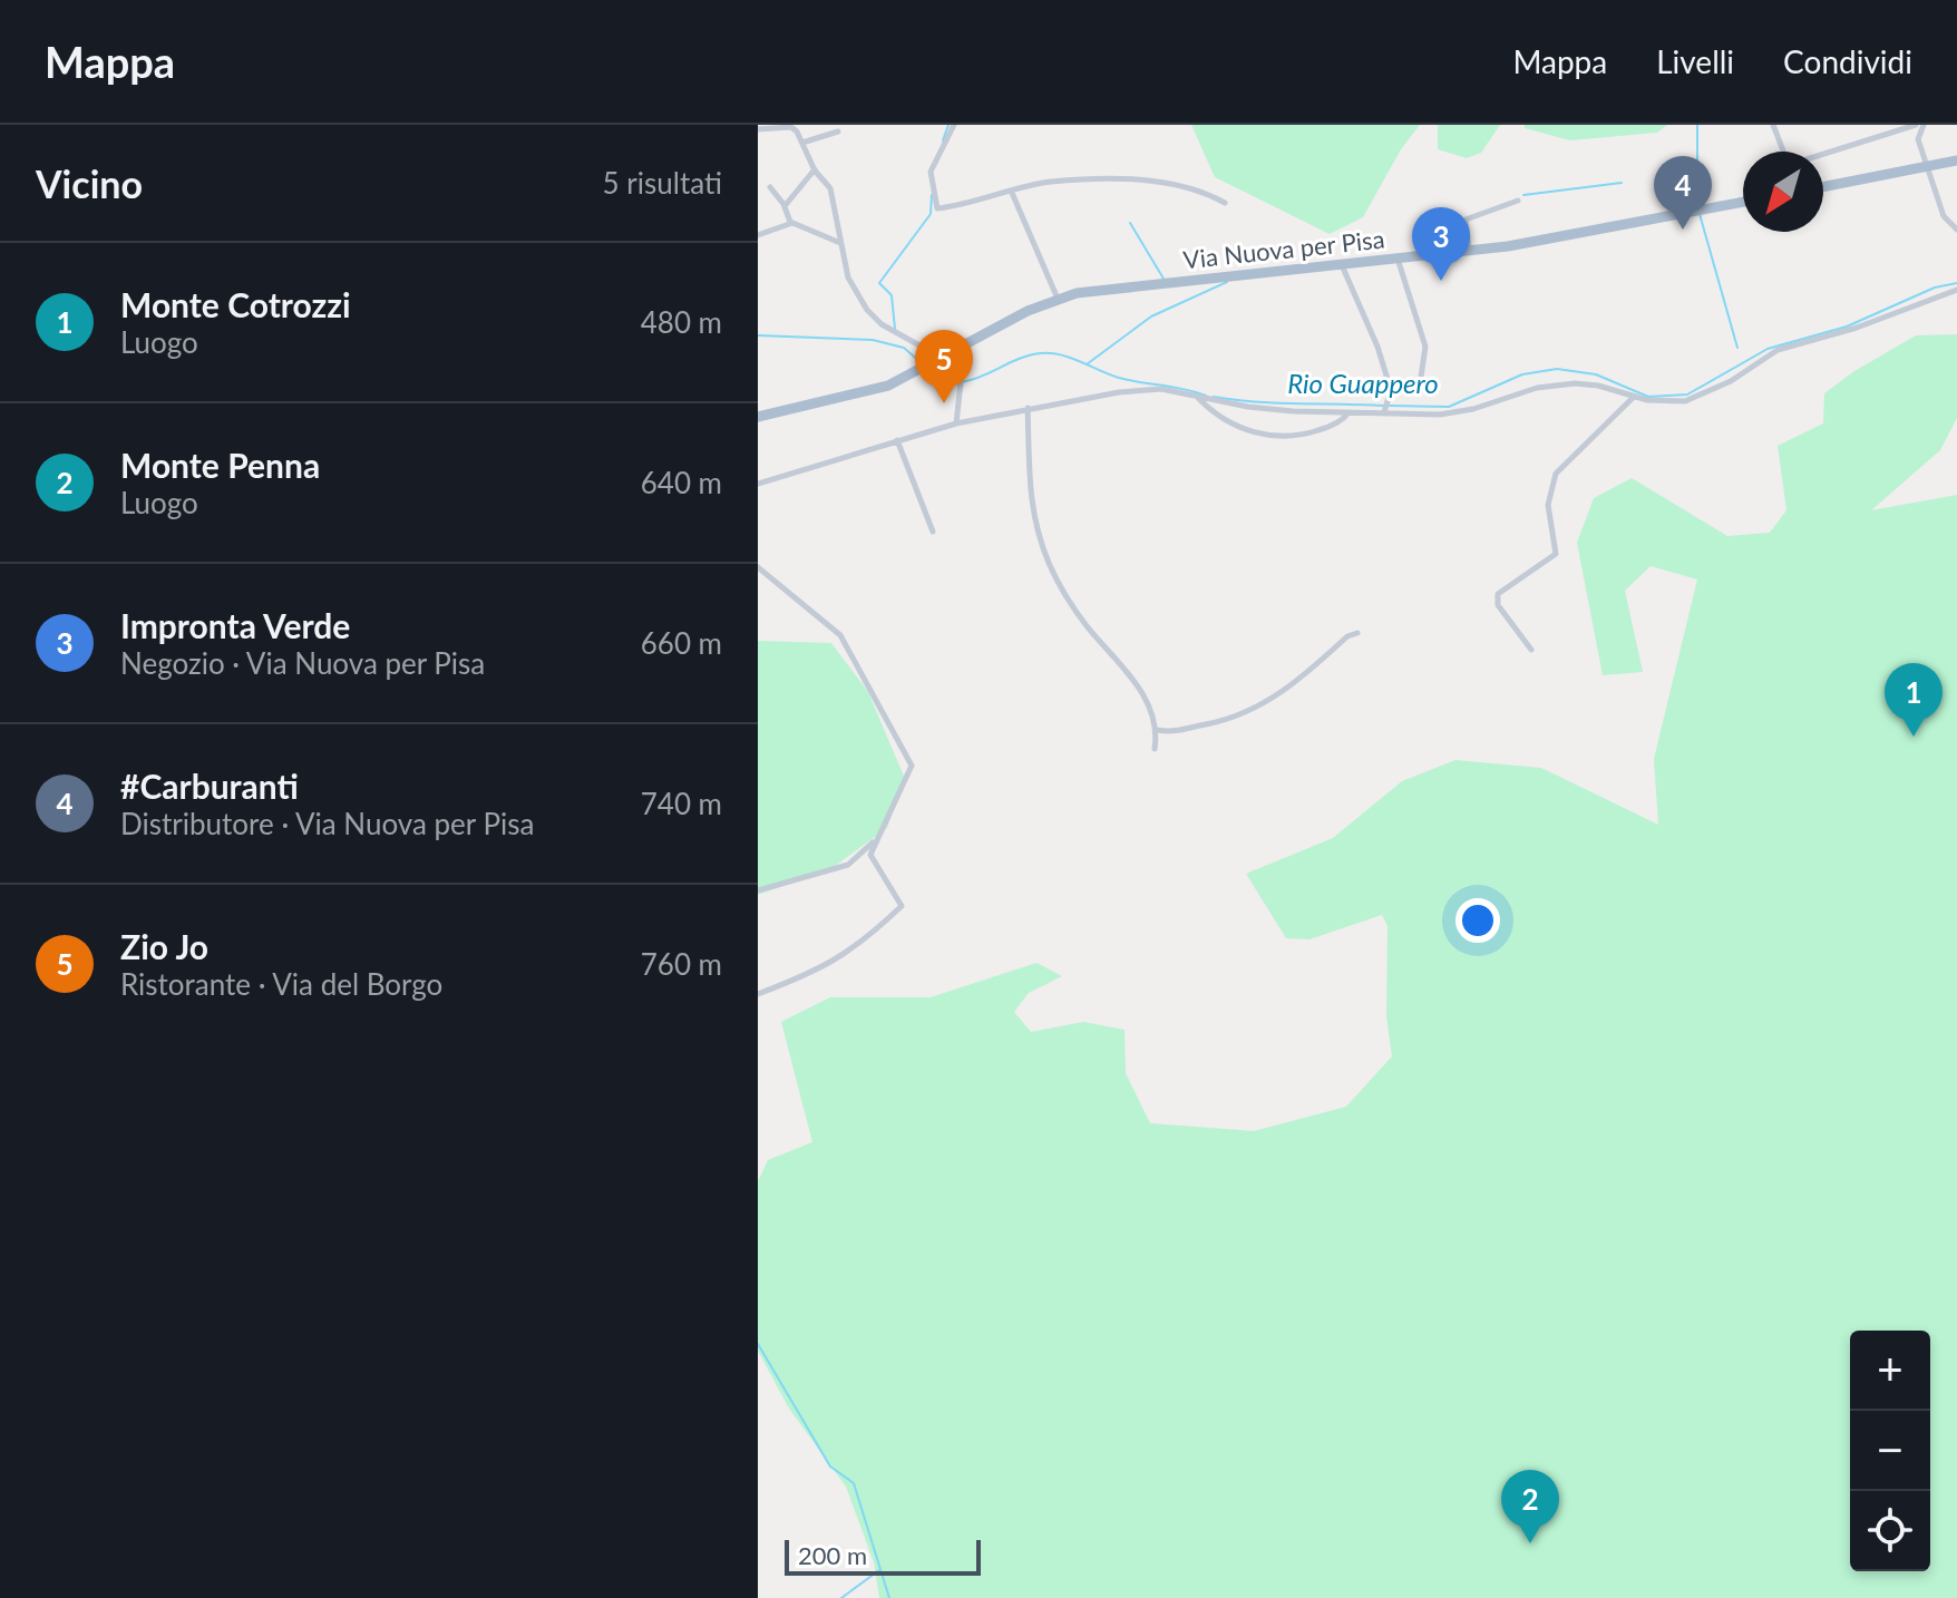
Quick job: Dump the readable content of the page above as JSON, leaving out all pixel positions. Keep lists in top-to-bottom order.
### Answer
{
  "streets": {
    "main road": ["Via Nuova per Pisa"]
  },
  "water": ["Rio Guappero"],
  "scale_bar": "200 m",
  "north": "bottom left",
  "page": {
    "header": "Mappa",
    "nav": ["Mappa", "Livelli", "Condividi"],
    "heading": ["Vicino", "5 risultati"],
    "pins": [
      "4",
      "3",
      "5",
      "1",
      "2"
    ],
    "list": [
      {
        "mark": "1",
        "name": "Monte Cotrozzi",
        "note": "Luogo",
        "value": "480 m"
      },
      {
        "mark": "2",
        "name": "Monte Penna",
        "note": "Luogo",
        "value": "640 m"
      },
      {
        "mark": "3",
        "name": "Impronta Verde",
        "note": "Negozio · Via Nuova per Pisa",
        "value": "660 m"
      },
      {
        "mark": "4",
        "name": "#Carburanti",
        "note": "Distributore · Via Nuova per Pisa",
        "value": "740 m"
      },
      {
        "mark": "5",
        "name": "Zio Jo",
        "note": "Ristorante · Via del Borgo",
        "value": "760 m"
      }
    ],
    "map_buttons": ["+", "−"],
    "scale": "200 m"
  }
}
